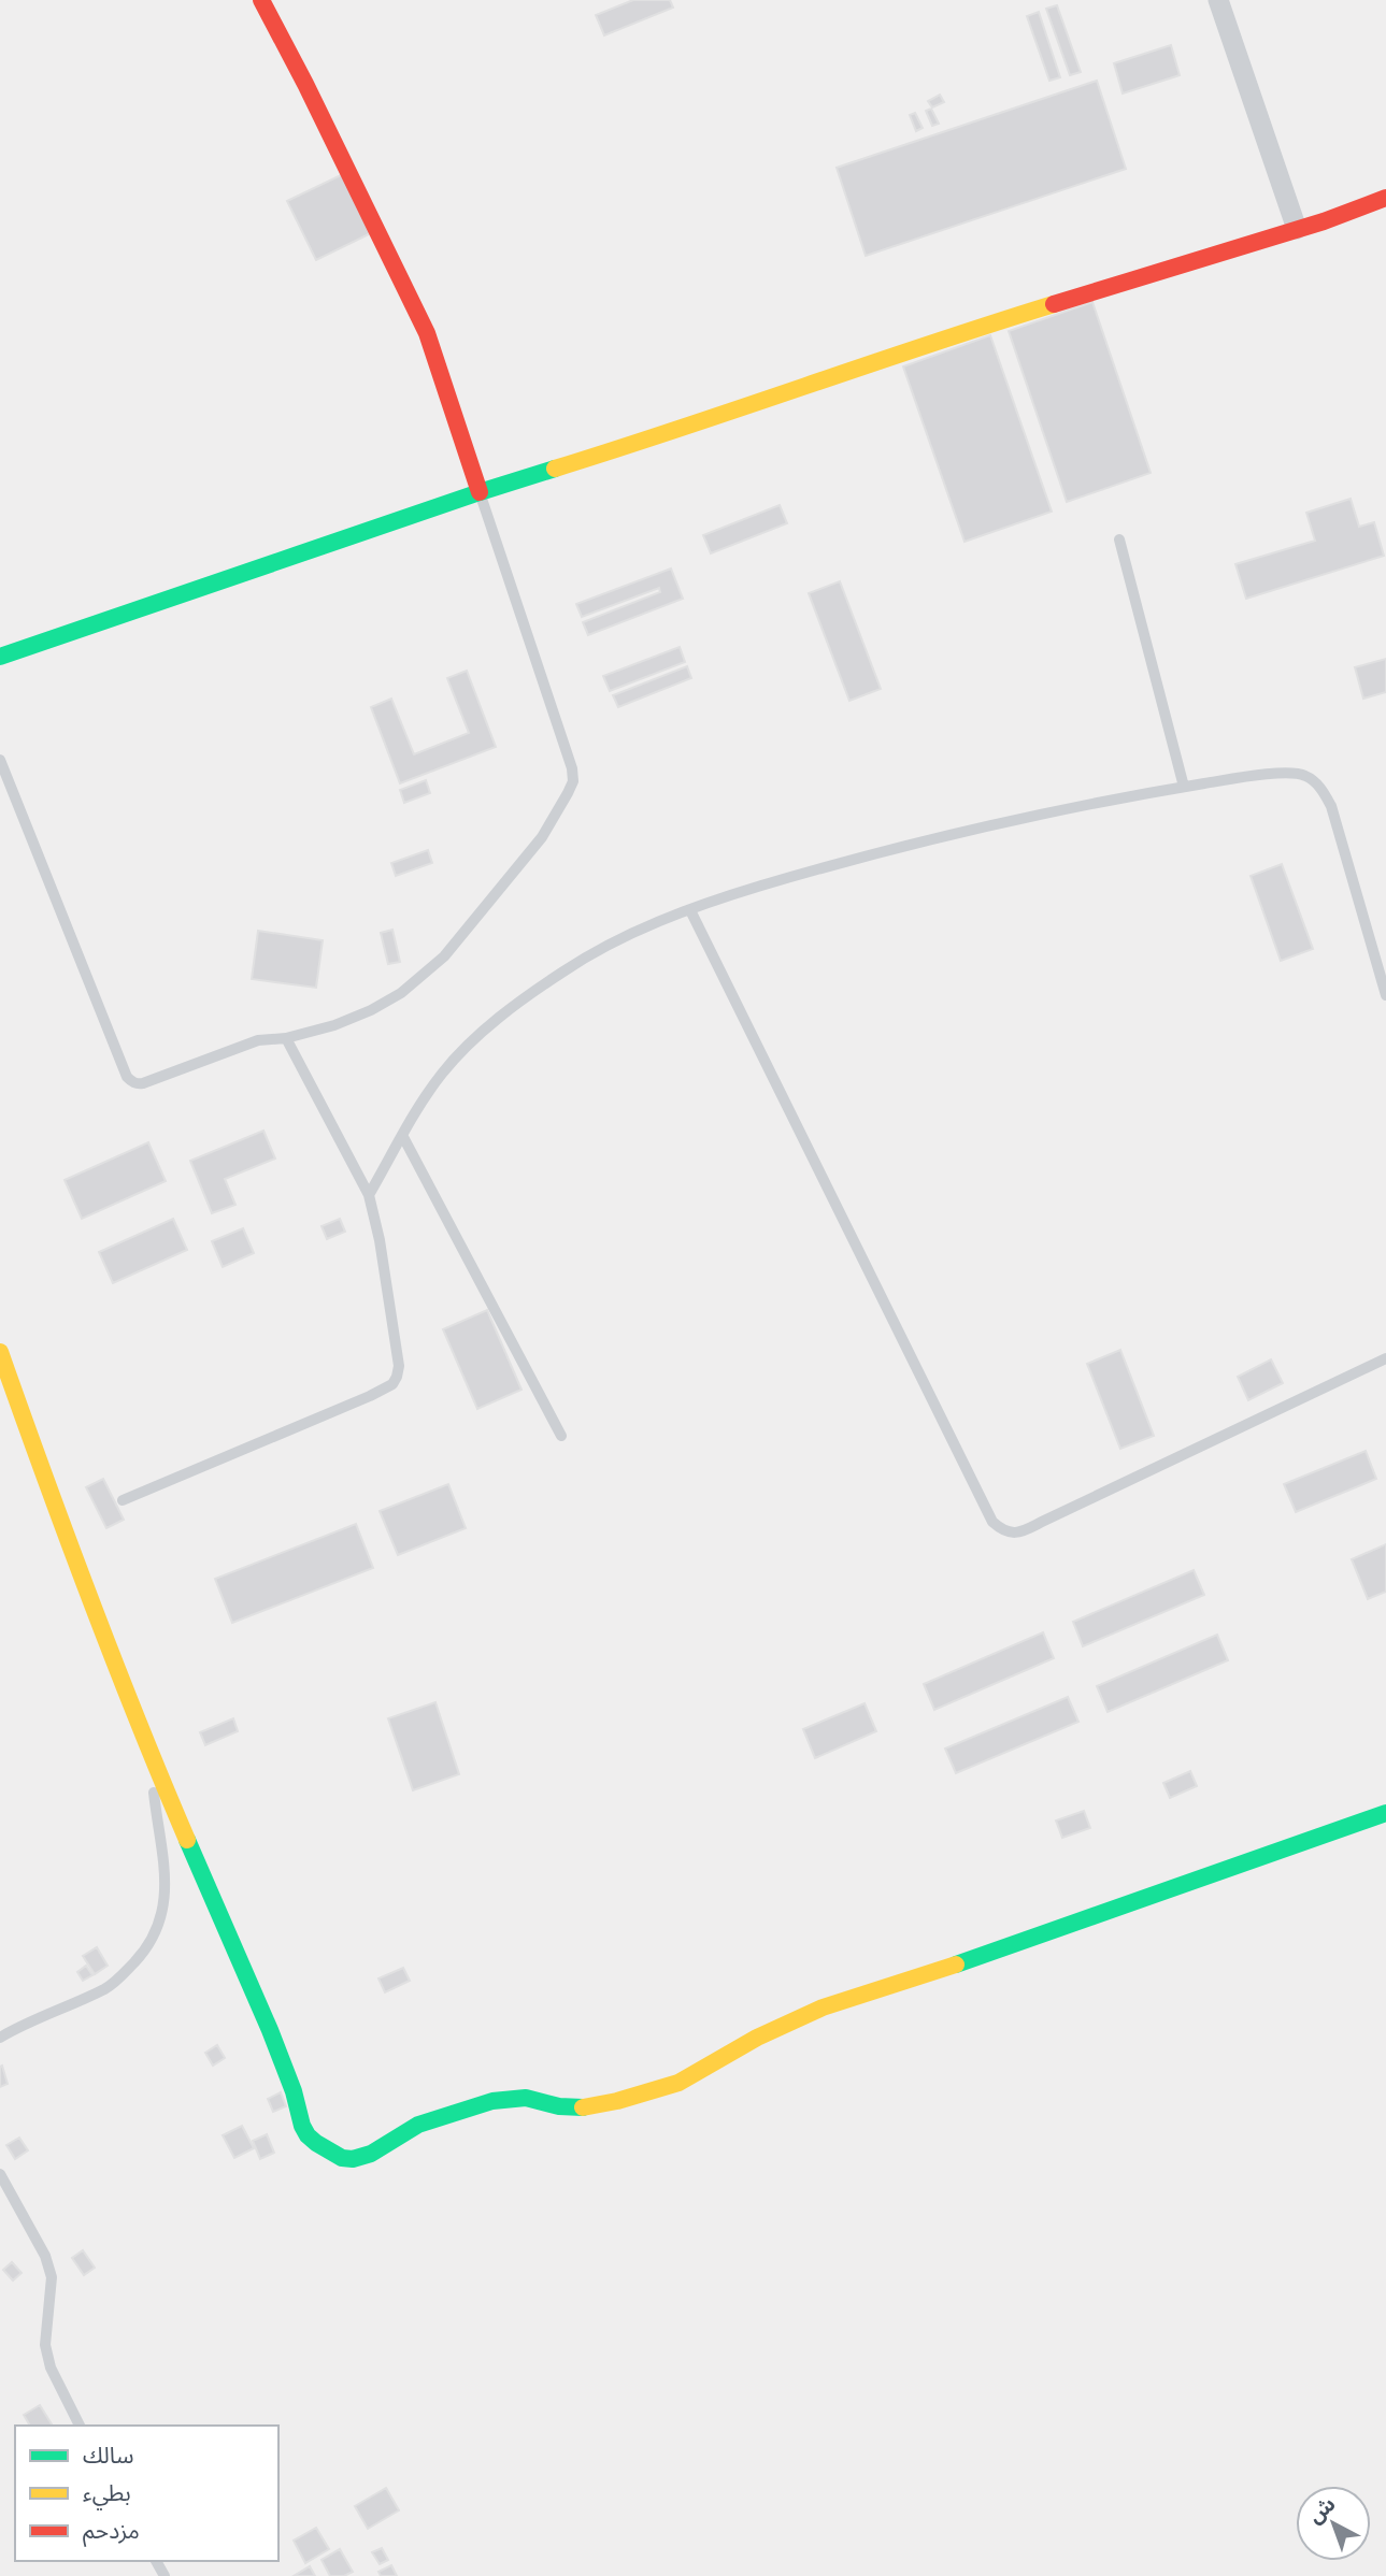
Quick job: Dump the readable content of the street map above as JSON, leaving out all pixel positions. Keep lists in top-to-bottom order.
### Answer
{
  "legend": ["سالك", "بطيء", "مزدحم"],
  "north": "top left"
}
